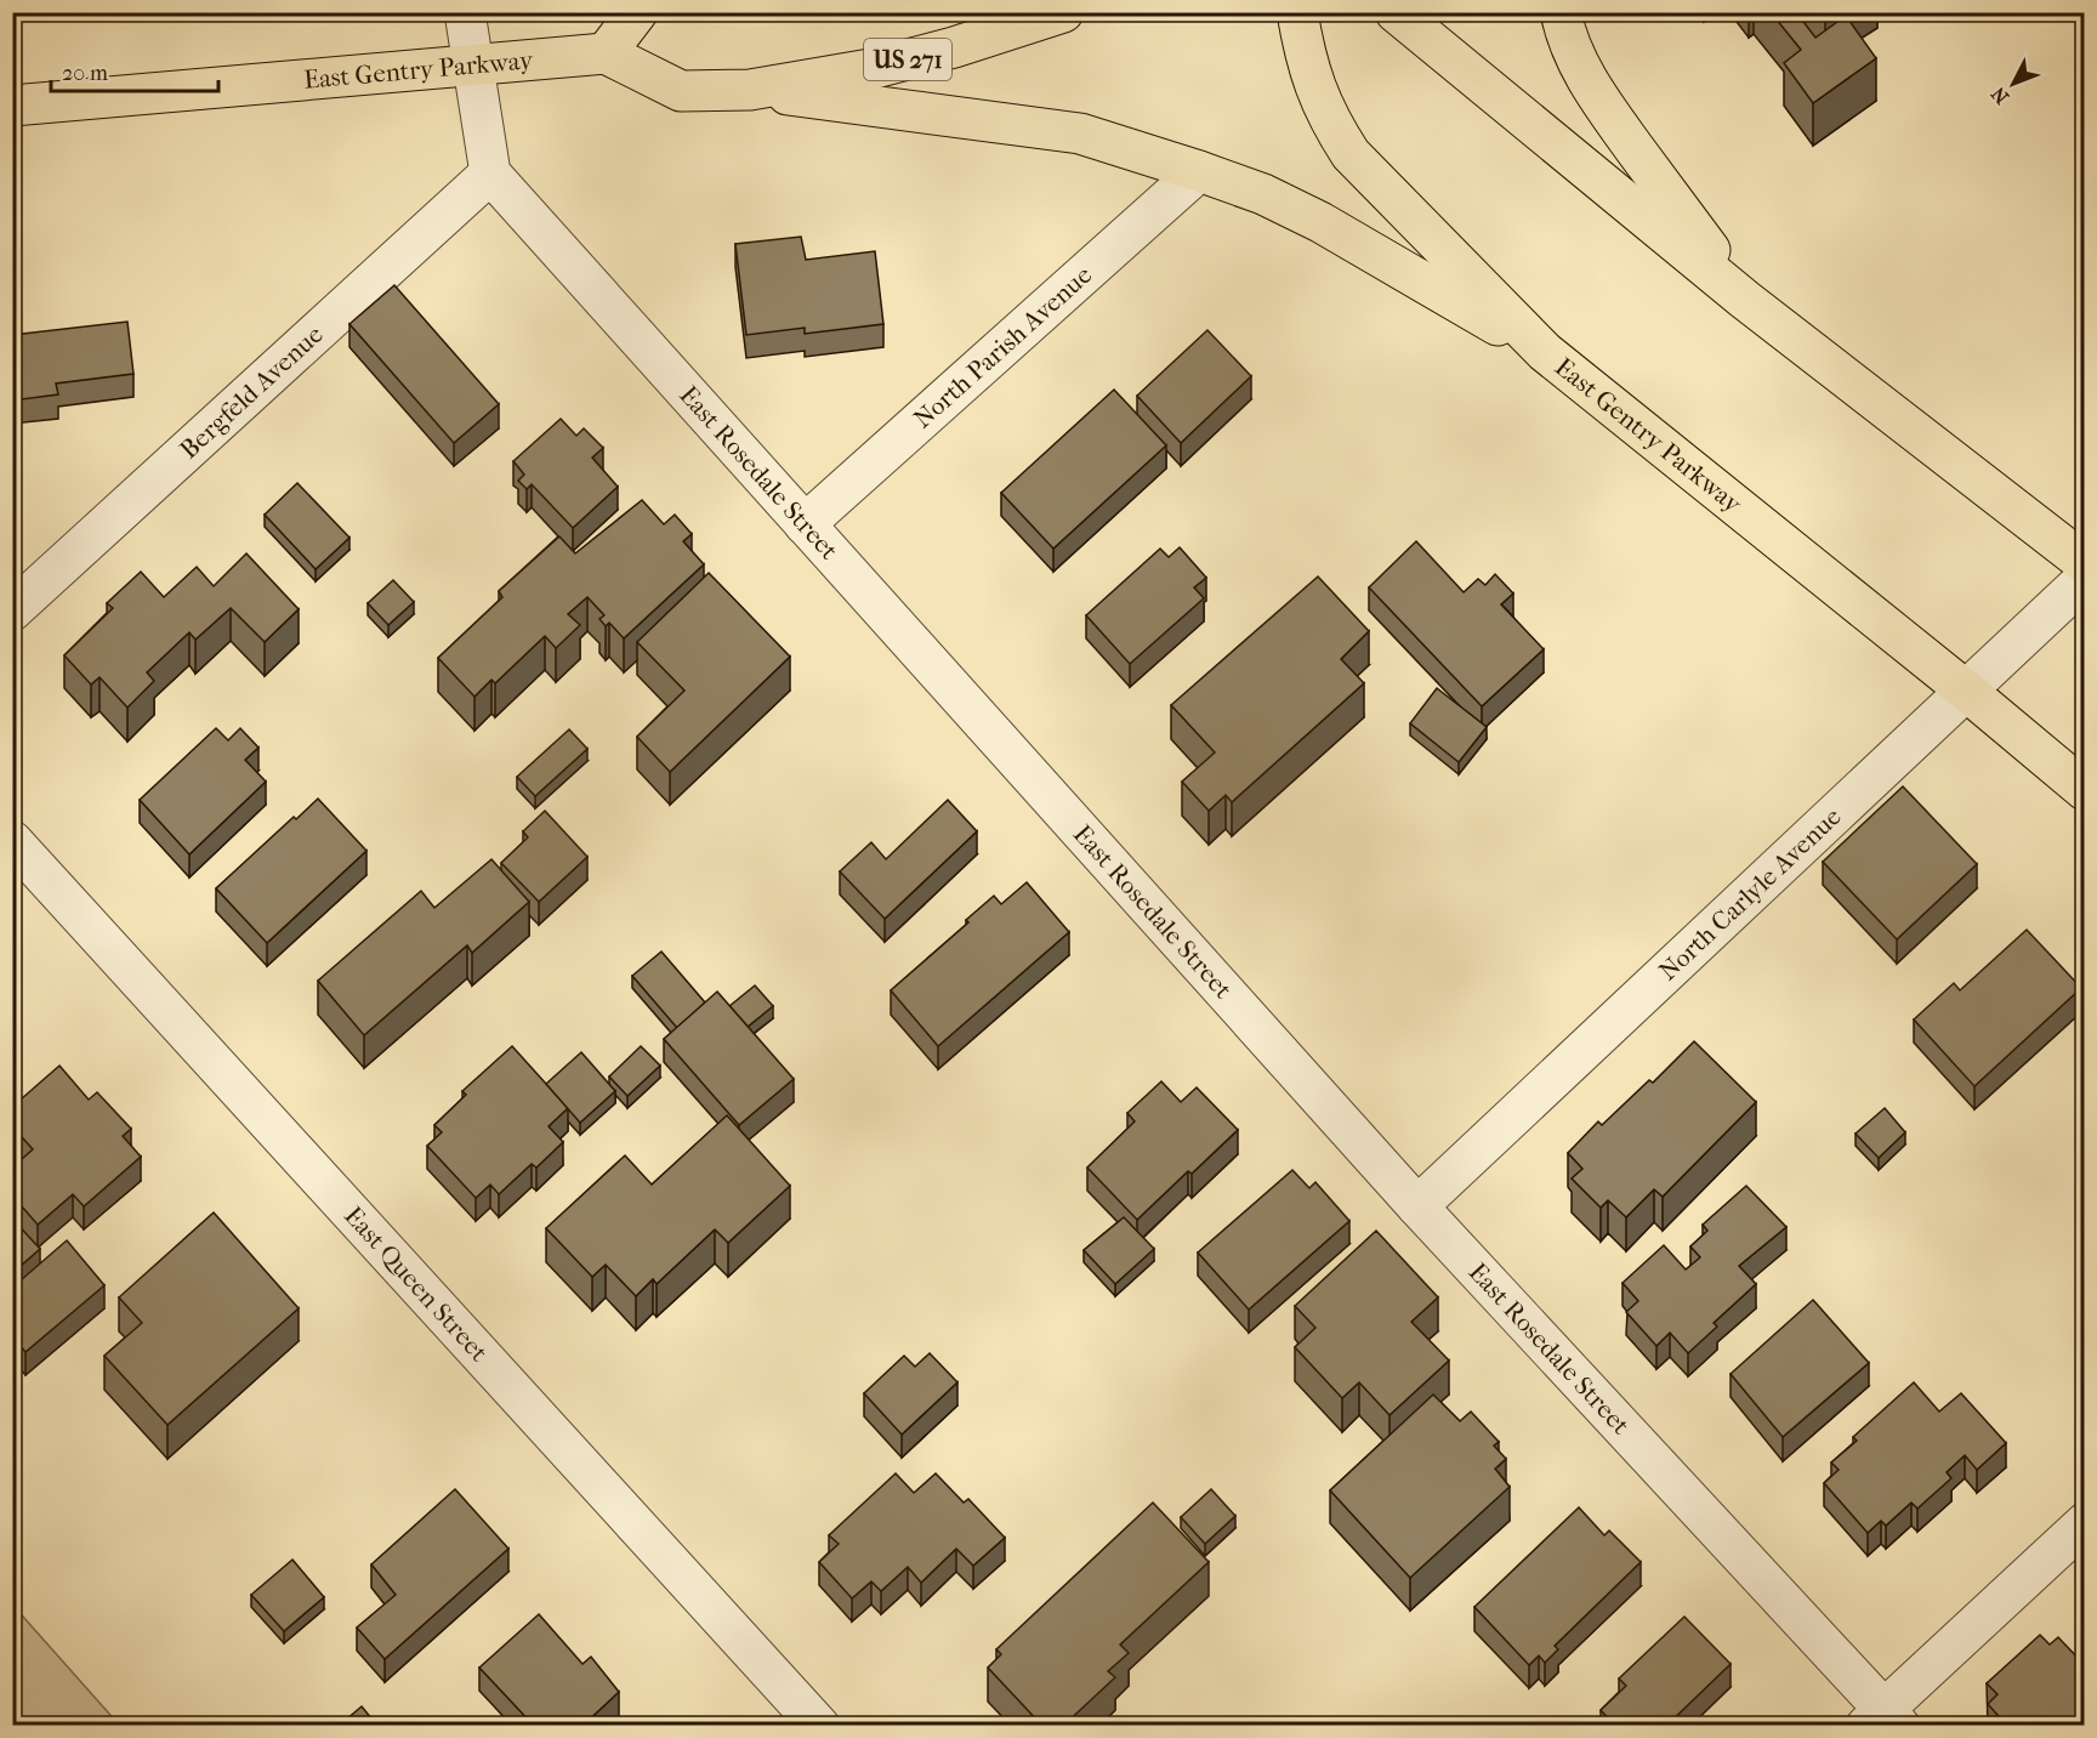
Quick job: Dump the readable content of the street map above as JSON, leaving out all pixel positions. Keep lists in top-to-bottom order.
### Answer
{
  "streets": {
    "main road": ["US 271", "East Gentry Parkway"],
    "street": [
      "North Parish Avenue",
      "Bergfeld Avenue",
      "East Rosedale Street",
      "North Carlyle Avenue",
      "East Queen Street"
    ]
  },
  "crossings": [
    ["US 271", "East Gentry Parkway"],
    ["East Gentry Parkway", "North Carlyle Avenue"],
    ["North Parish Avenue", "East Rosedale Street"],
    ["Bergfeld Avenue", "East Rosedale Street"],
    ["East Rosedale Street", "North Carlyle Avenue"]
  ],
  "scale_bar": "20 m",
  "north": "bottom left"
}
